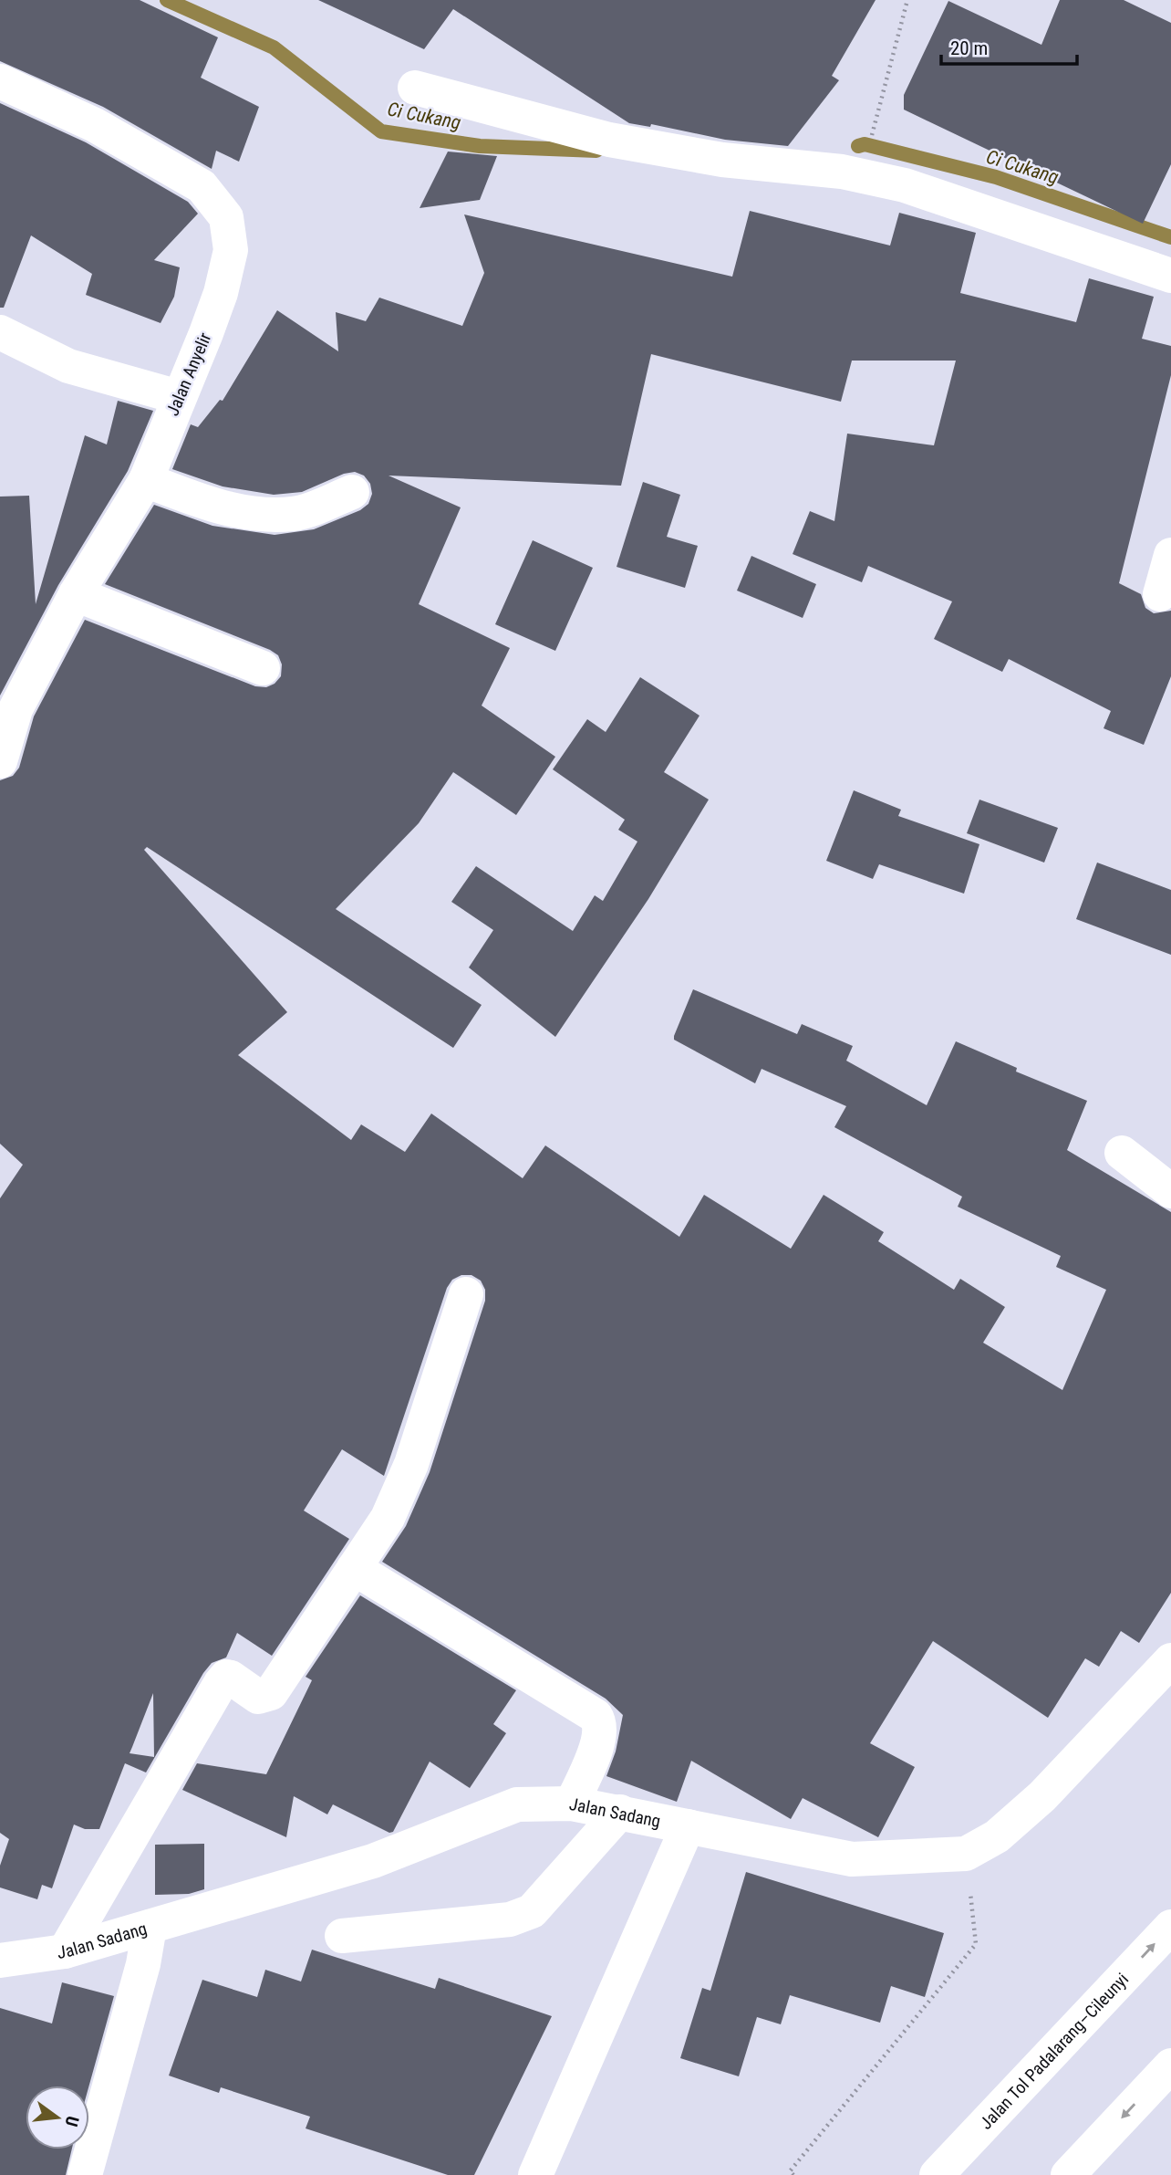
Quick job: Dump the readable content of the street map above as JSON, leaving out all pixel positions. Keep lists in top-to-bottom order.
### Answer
{
  "streets": {
    "main road": ["Jalan Anyelir", "Jalan Sadang", "Jalan Tol Padalarang–Cileunyi"]
  },
  "water": ["Ci Cukang"],
  "scale_bar": "20 m",
  "north": "right"
}
